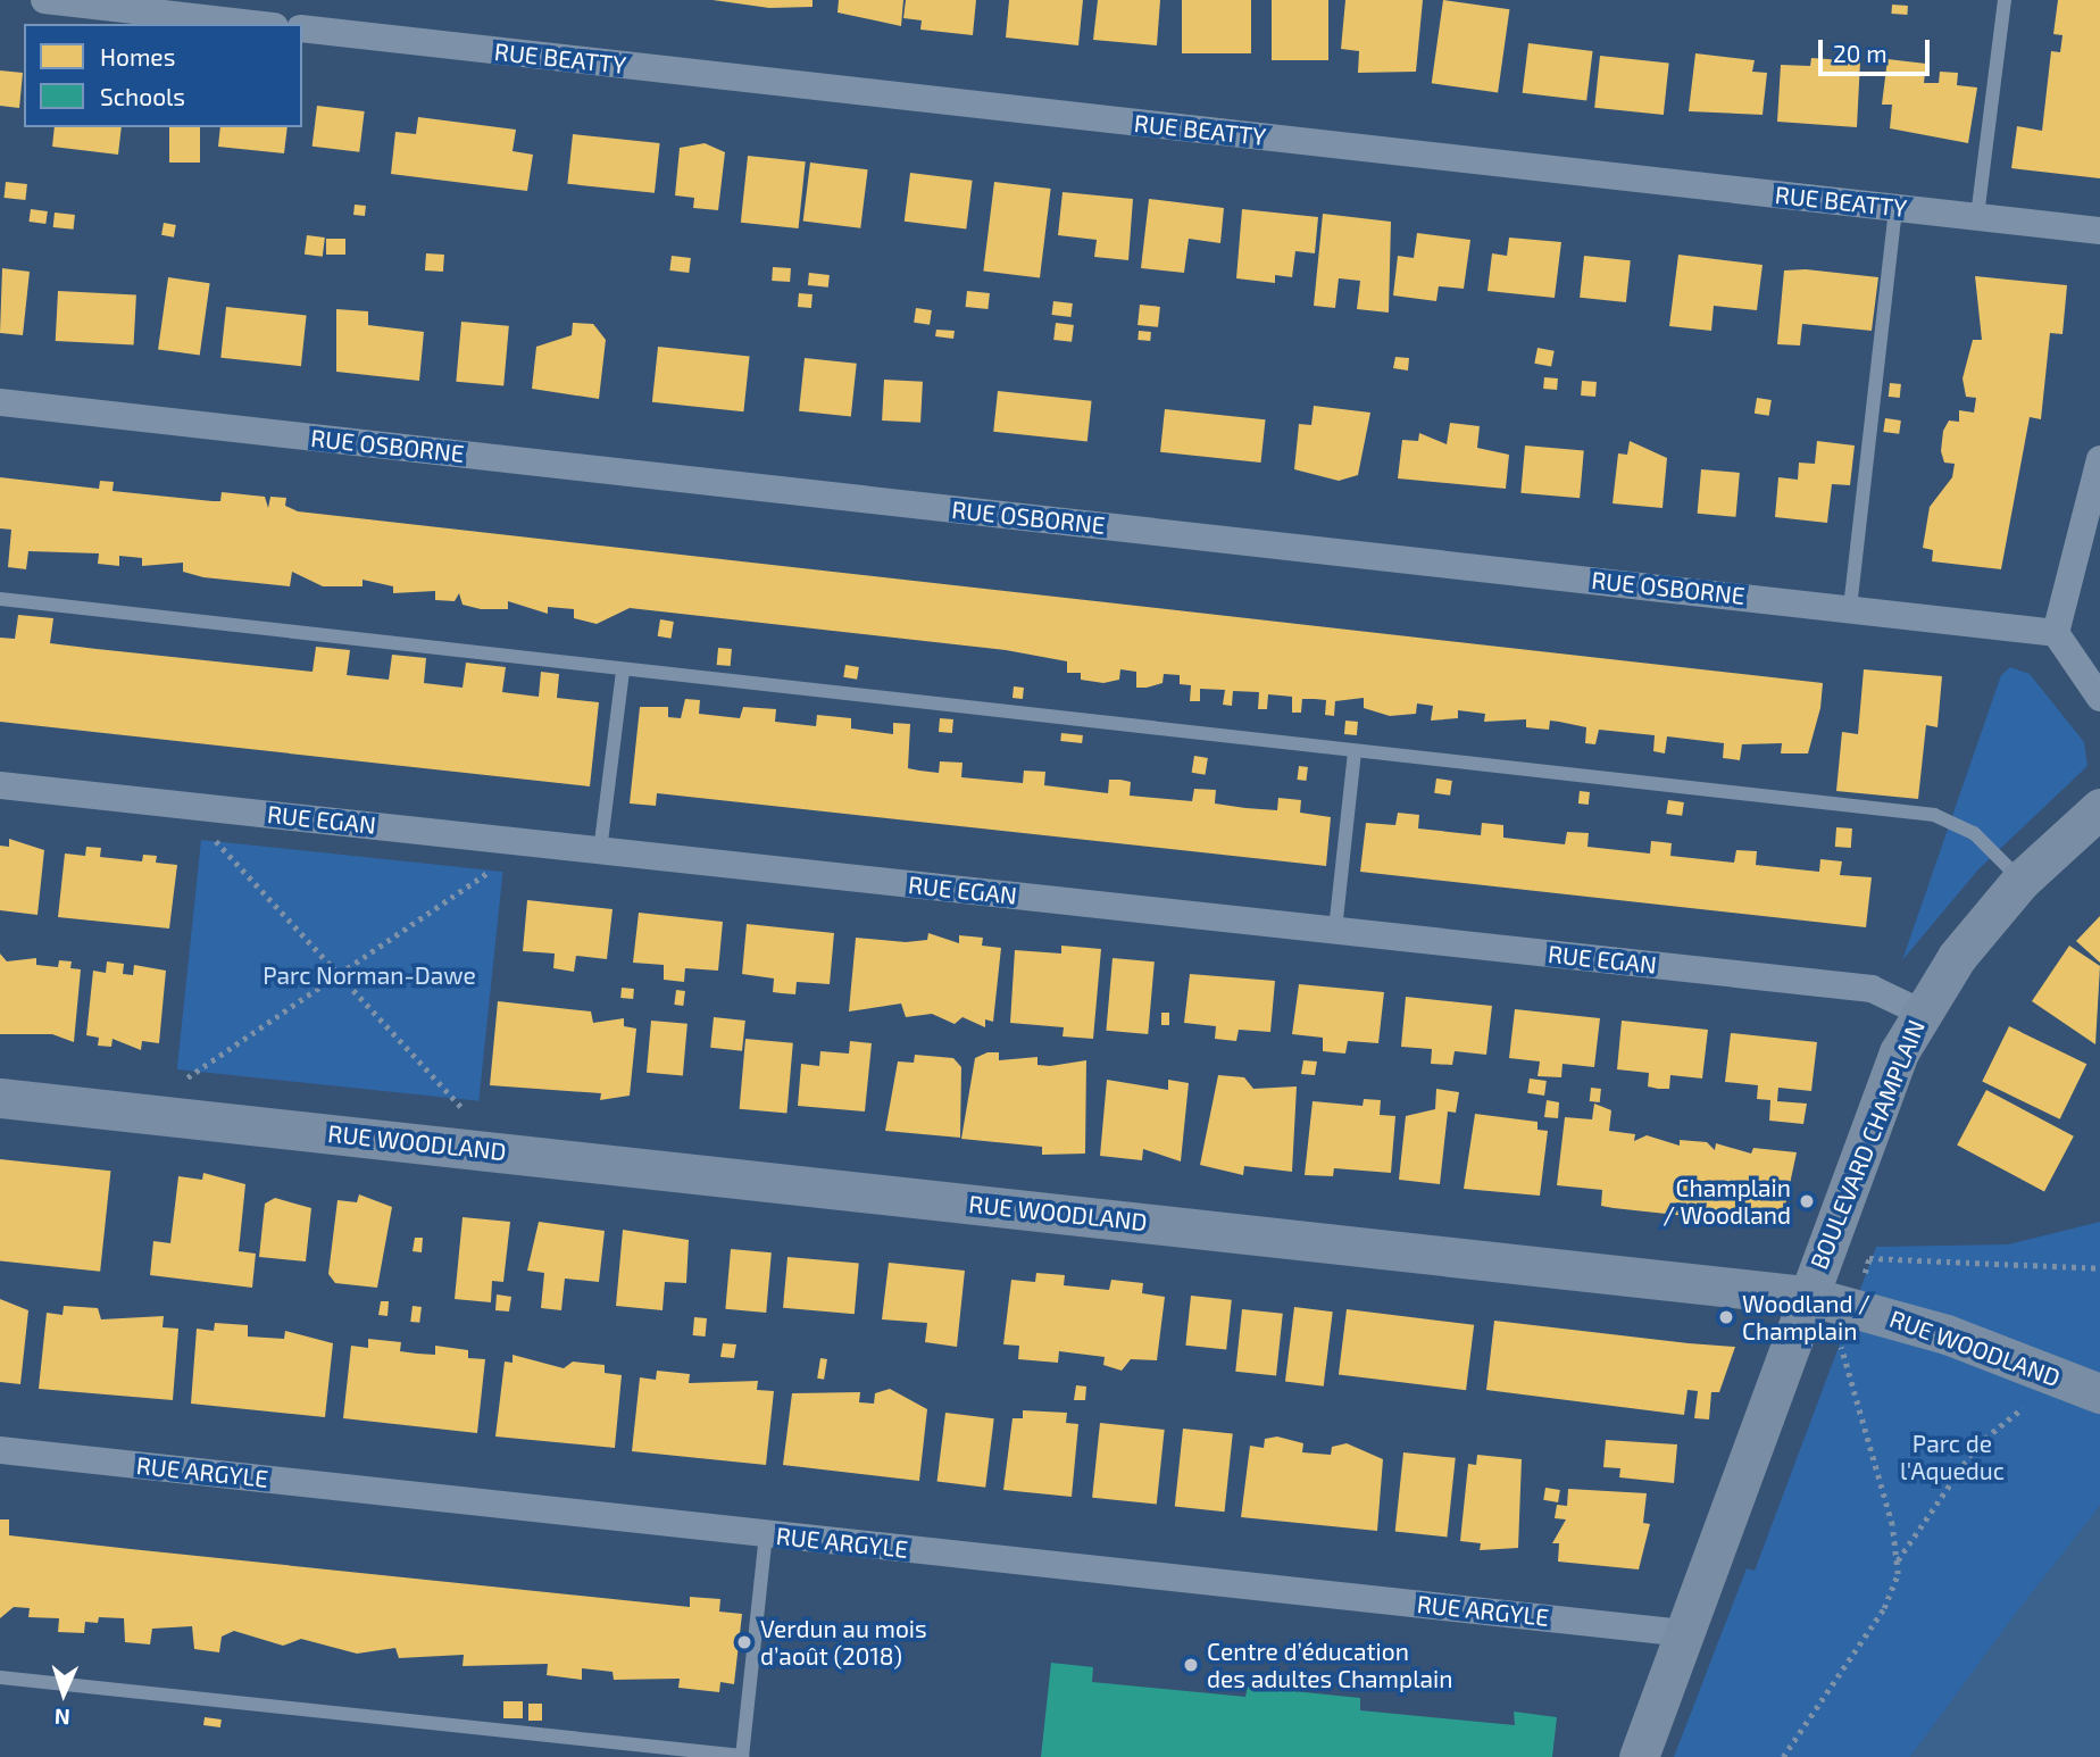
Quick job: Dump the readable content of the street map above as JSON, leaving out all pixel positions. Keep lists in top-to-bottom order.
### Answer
{
  "streets": {
    "street": [
      "RUE BEATTY",
      "RUE OSBORNE",
      "RUE EGAN",
      "RUE WOODLAND",
      "BOULEVARD CHAMPLAIN",
      "RUE ARGYLE"
    ]
  },
  "crossings": [
    ["RUE EGAN", "BOULEVARD CHAMPLAIN"],
    ["RUE WOODLAND", "BOULEVARD CHAMPLAIN"],
    ["BOULEVARD CHAMPLAIN", "RUE ARGYLE"]
  ],
  "parks": ["Parc Norman-Dawe", "Parc de l'Aqueduc"],
  "places": [
    "Champlain / Woodland",
    "Woodland / Champlain",
    "Verdun au mois d’août (2018)",
    "Centre d’éducation des adultes Champlain"
  ],
  "legend": ["Homes", "Schools"],
  "scale_bar": "20 m",
  "north": "bottom"
}
